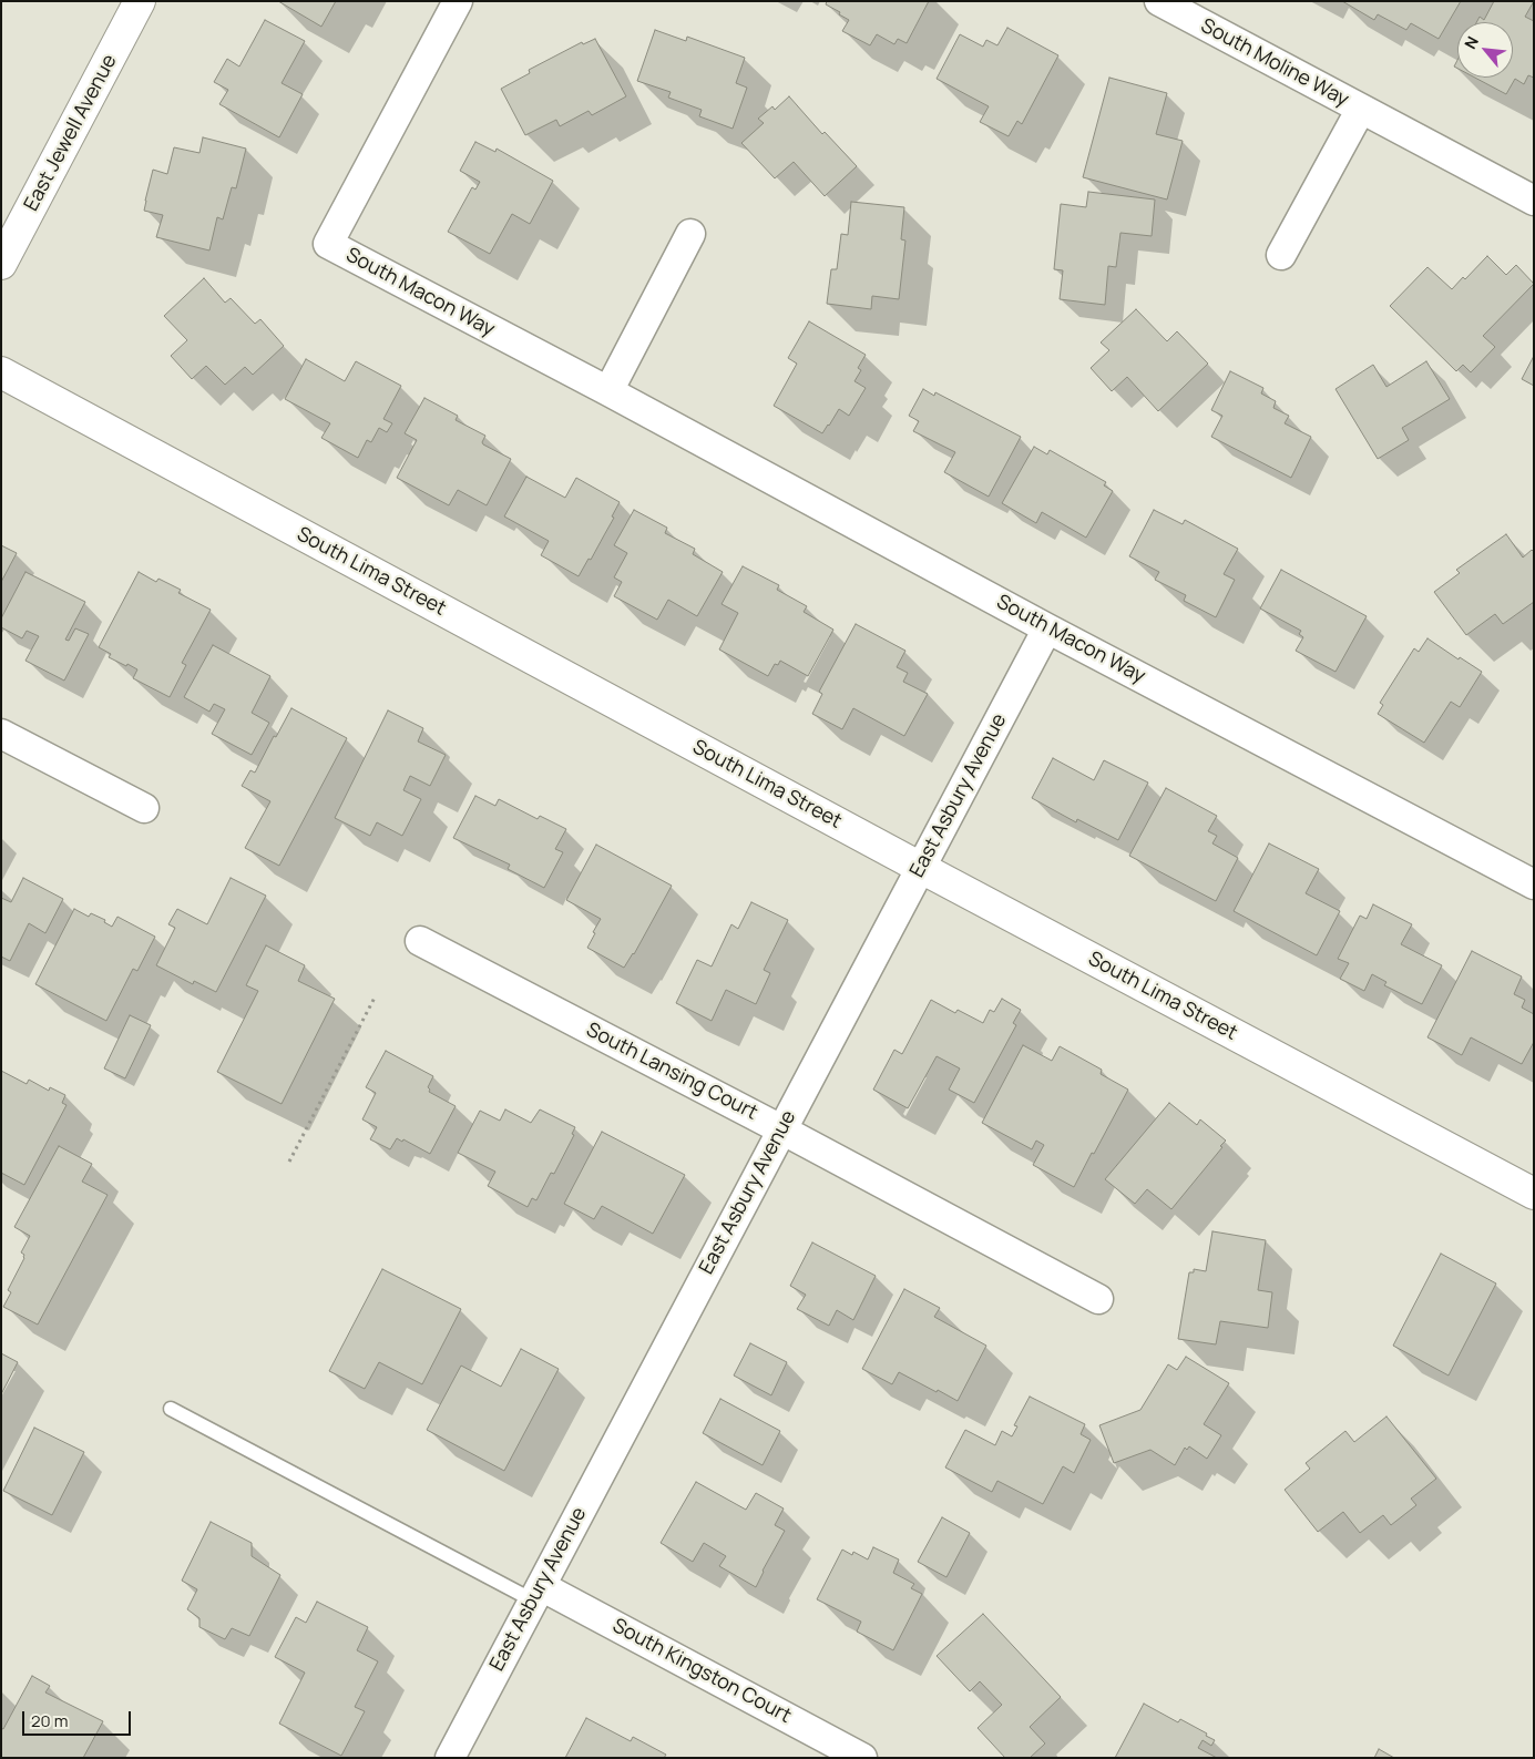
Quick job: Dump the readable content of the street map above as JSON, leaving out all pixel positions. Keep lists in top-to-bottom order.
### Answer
{
  "streets": {
    "street": [
      "South Moline Way",
      "East Jewell Avenue",
      "South Macon Way",
      "South Lima Street",
      "East Asbury Avenue",
      "South Lansing Court",
      "South Kingston Court"
    ]
  },
  "crossings": [
    ["South Macon Way", "East Asbury Avenue"],
    ["South Lima Street", "East Asbury Avenue"],
    ["East Asbury Avenue", "South Lansing Court"],
    ["East Asbury Avenue", "South Kingston Court"]
  ],
  "scale_bar": "20 m",
  "north": "top left"
}
